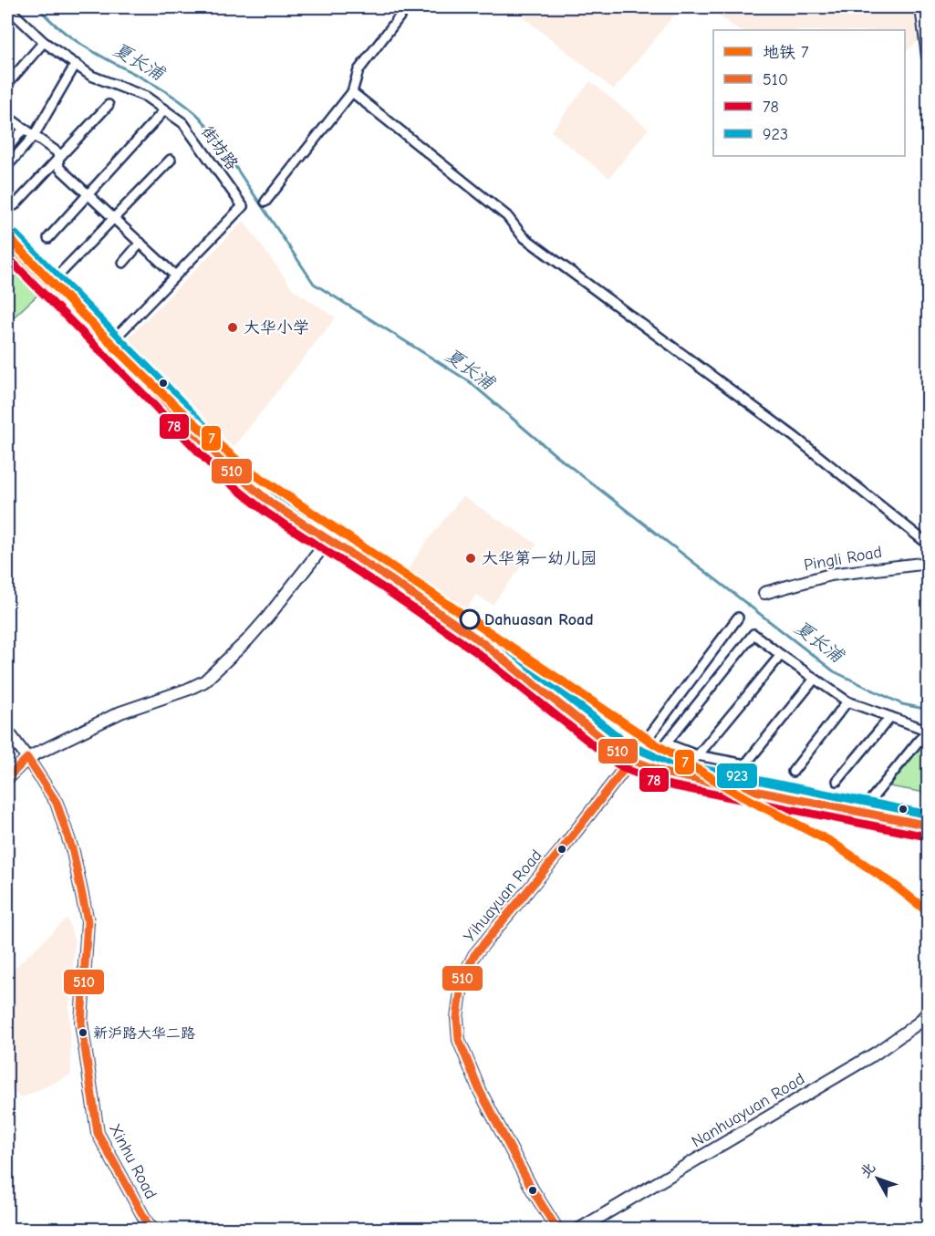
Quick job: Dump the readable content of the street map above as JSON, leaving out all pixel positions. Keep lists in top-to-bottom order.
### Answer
{
  "streets": {
    "street": [
      "街坊路",
      "Pingli Road",
      "Yihuayuan Road",
      "Nanhuayuan Road",
      "Xinhu Road"
    ]
  },
  "water": ["夏长浦"],
  "places": [
    "大华小学",
    "大华第一幼儿园",
    "Dahuasan Road",
    "新沪路大华二路"
  ],
  "lines": [
    "transit line 923",
    "metro line 7",
    "transit line 510",
    "transit line 78"
  ],
  "legend": [
    "地铁 7",
    "510",
    "78",
    "923"
  ],
  "north": "top left"
}
